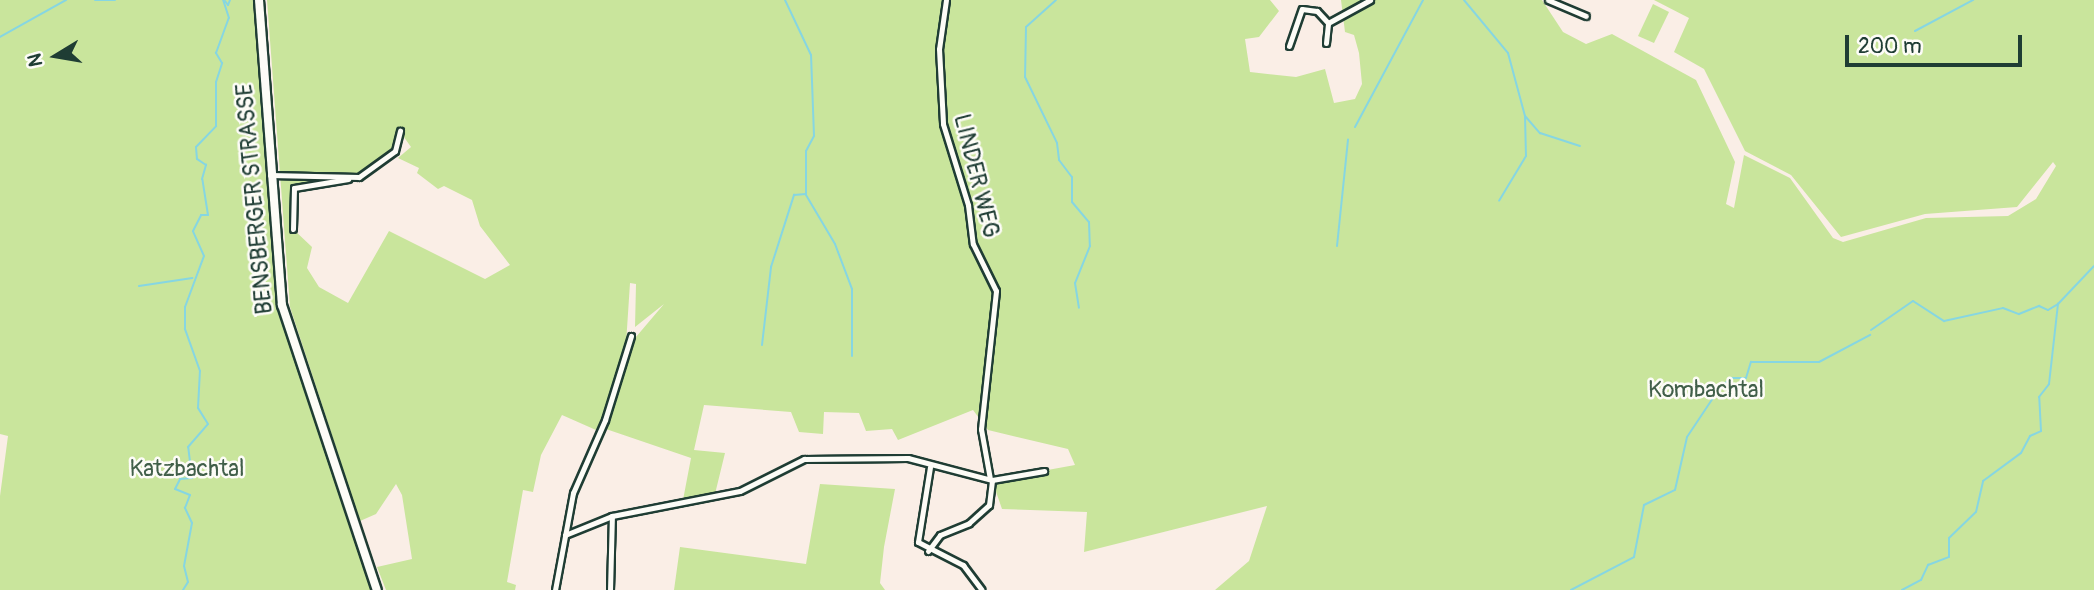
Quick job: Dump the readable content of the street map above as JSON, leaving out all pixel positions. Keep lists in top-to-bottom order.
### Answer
{
  "streets": {
    "main road": ["BENSBERGER STRASSE"],
    "street": ["LINDER WEG"]
  },
  "parks": ["Kombachtal", "Katzbachtal"],
  "scale_bar": "200 m",
  "north": "left"
}
